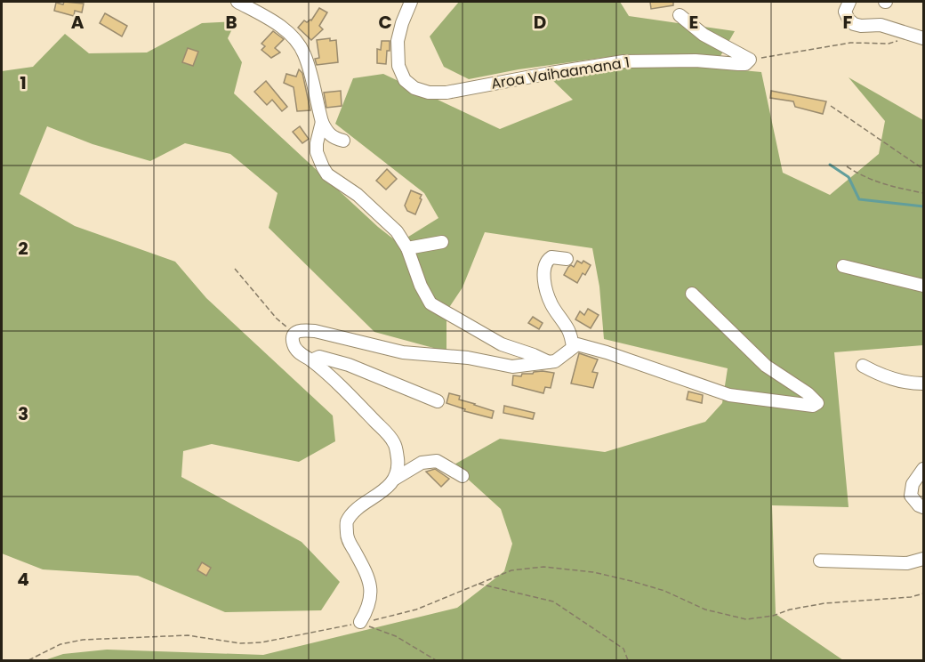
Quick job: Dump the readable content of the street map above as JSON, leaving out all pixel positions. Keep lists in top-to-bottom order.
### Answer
{
  "streets": {
    "street": ["Aroa Vaihaamana 1"]
  },
  "grid": {
    "columns": [
      "A",
      "B",
      "C",
      "D",
      "E",
      "F"
    ],
    "rows": [
      "1",
      "2",
      "3",
      "4"
    ]
  }
}
